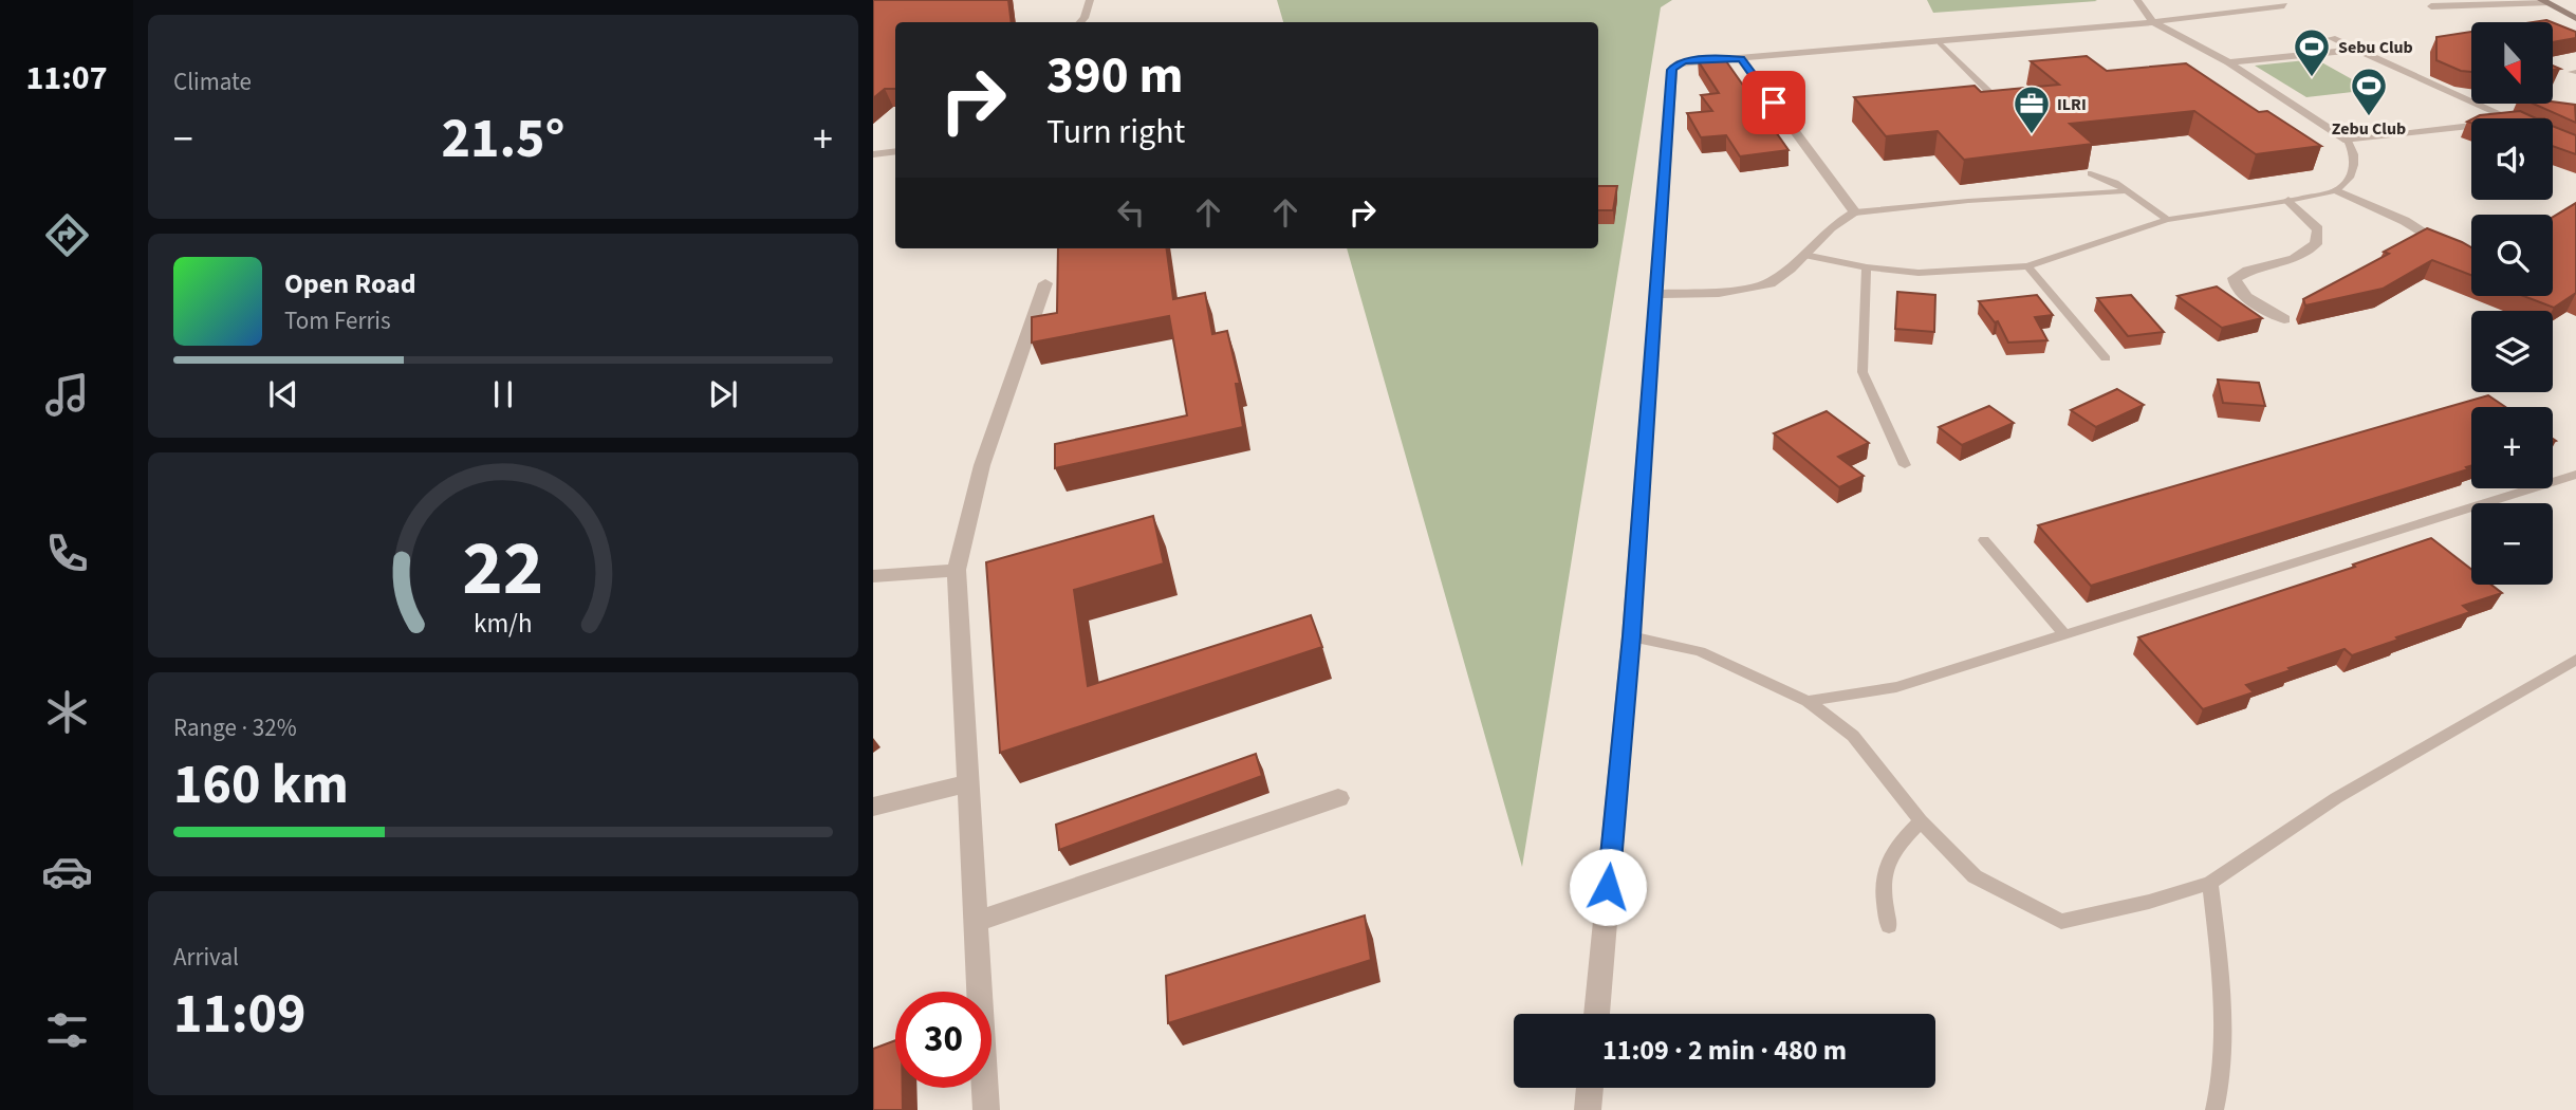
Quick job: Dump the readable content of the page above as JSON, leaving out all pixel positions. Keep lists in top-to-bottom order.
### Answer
{
  "places": {
    "sports": ["Sebu Club", "Zebu Club"],
    "office": ["ILRI"]
  },
  "north": "bottom",
  "page": {
    "tabs": "11:07",
    "tile": [
      "Climate",
      ["Range · 32%", "160 km"],
      ["Arrival", "11:09"]
    ],
    "map_buttons": ["+", "−"],
    "turn": ["390 m", "Turn right"],
    "heat": ["−", "21.5°", "+"],
    "song": ["Open Road", "Tom Ferris"],
    "limit": "30",
    "trip": "11:09 · 2 min · 480 m",
    "gauge": ["22", "km/h"]
  }
}
